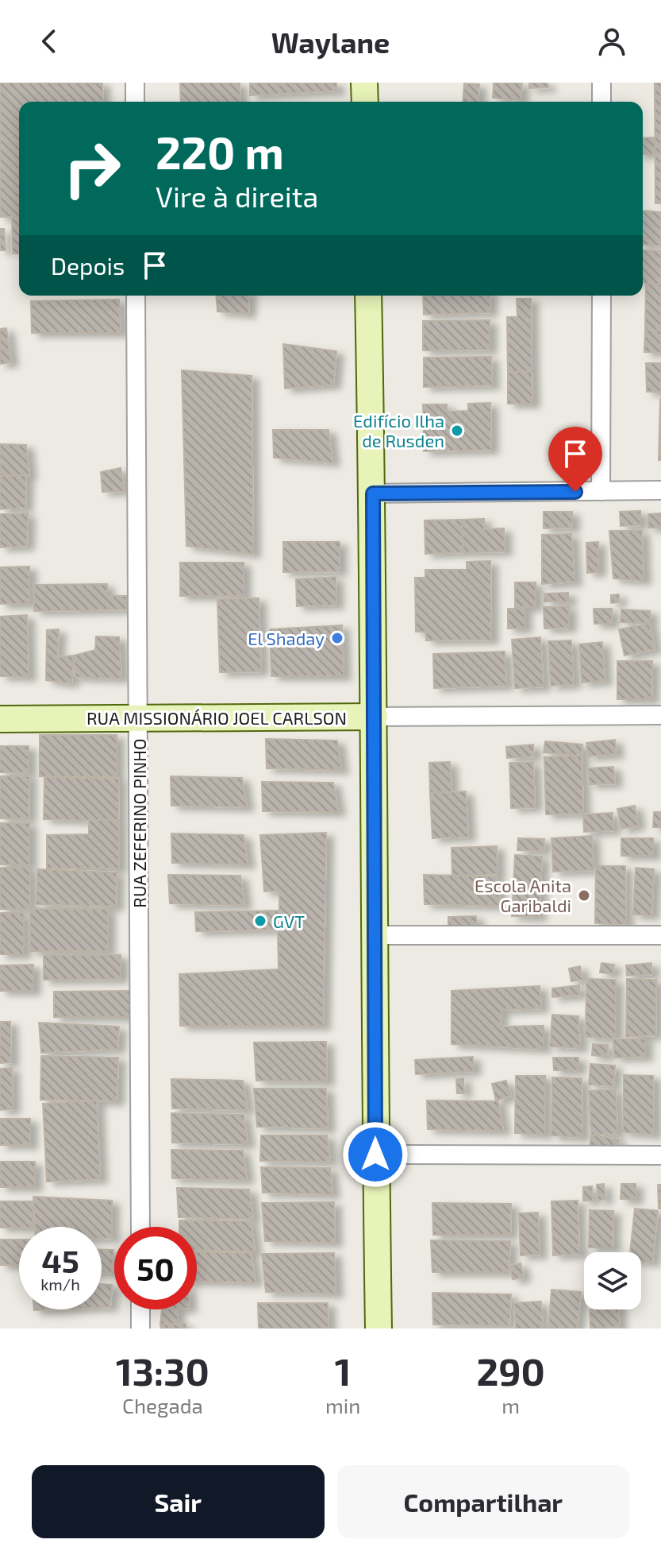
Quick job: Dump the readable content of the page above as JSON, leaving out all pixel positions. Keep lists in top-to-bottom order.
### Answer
{
  "streets": {
    "main road": ["RUA MISSIONÁRIO JOEL CARLSON"],
    "street": ["RUA ZEFERINO PINHO"]
  },
  "crossings": [
    ["RUA MISSIONÁRIO JOEL CARLSON", "RUA ZEFERINO PINHO"]
  ],
  "places": [
    "Edifício Ilha de Rusden",
    "El Shaday",
    "Escola Anita Garibaldi",
    "GVT"
  ],
  "page": {
    "header": "Waylane",
    "turn": ["220 m", "Vire à direita"],
    "then": "Depois",
    "speed": "45 km/h",
    "limit": "50",
    "eta": [
      "13:30",
      "Chegada",
      "1",
      "min",
      "290",
      "m"
    ],
    "buttons": ["Sair", "Compartilhar"]
  }
}
